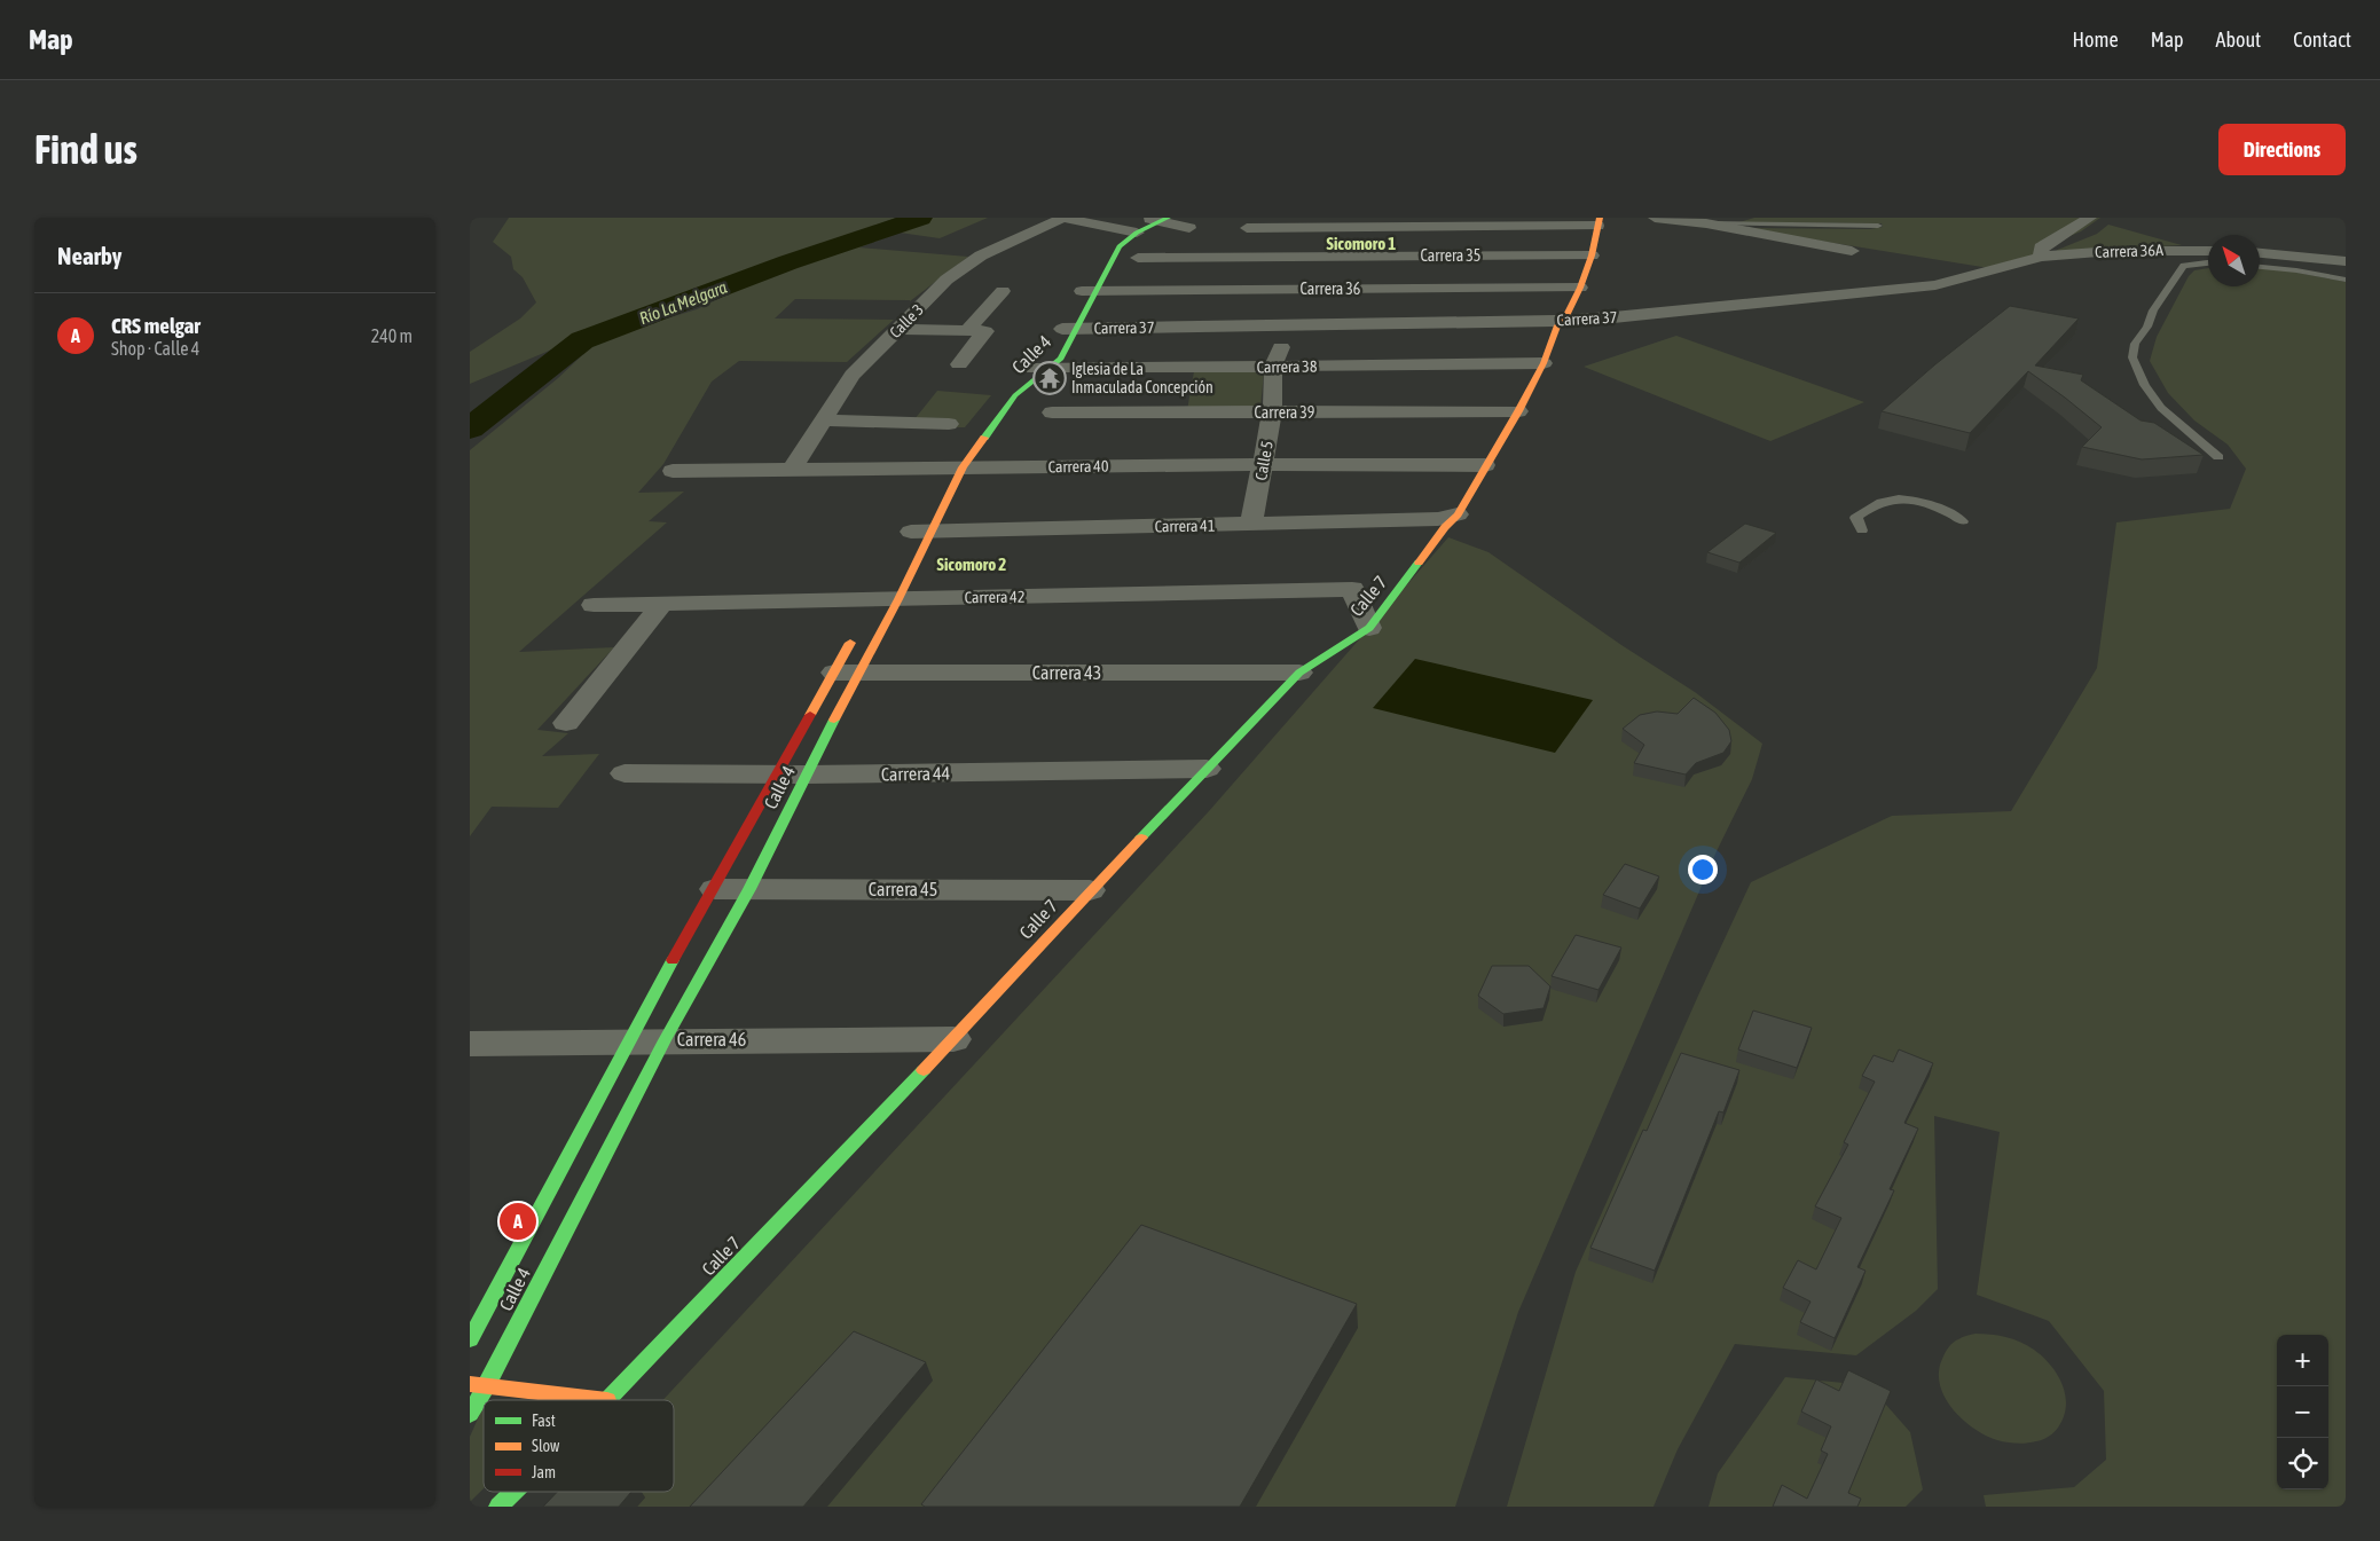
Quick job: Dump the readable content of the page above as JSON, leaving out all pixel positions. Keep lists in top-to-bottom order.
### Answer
{
  "streets": {
    "main road": ["Calle 4", "Calle 7"],
    "street": [
      "Carrera 36A",
      "Carrera 35",
      "Carrera 36",
      "Carrera 37",
      "Calle 3",
      "Carrera 38",
      "Carrera 39",
      "Calle 5",
      "Carrera 40",
      "Carrera 41",
      "Carrera 42",
      "Carrera 43",
      "Carrera 44",
      "Carrera 45",
      "Carrera 46"
    ]
  },
  "crossings": [
    ["Carrera 36A", "Carrera 37"],
    ["Carrera 35", "Calle 5"],
    ["Carrera 35", "Calle 7"],
    ["Carrera 36", "Calle 4"],
    ["Carrera 36", "Calle 5"],
    ["Carrera 36", "Calle 7"],
    ["Carrera 37", "Calle 4"],
    ["Carrera 37", "Calle 5"],
    ["Carrera 37", "Calle 7"],
    ["Calle 3", "Carrera 40"],
    ["Calle 4", "Carrera 38"],
    ["Calle 4", "Carrera 40"],
    ["Calle 4", "Carrera 41"],
    ["Calle 4", "Carrera 42"],
    ["Calle 4", "Carrera 43"],
    ["Calle 4", "Carrera 44"],
    ["Calle 4", "Carrera 45"],
    ["Calle 4", "Carrera 46"],
    ["Carrera 38", "Calle 5"],
    ["Carrera 38", "Calle 7"],
    ["Carrera 39", "Calle 5"],
    ["Carrera 39", "Calle 7"],
    ["Calle 5", "Carrera 40"],
    ["Calle 5", "Carrera 41"],
    ["Carrera 40", "Calle 7"],
    ["Carrera 41", "Calle 7"],
    ["Calle 7", "Carrera 42"],
    ["Calle 7", "Carrera 43"],
    ["Calle 7", "Carrera 44"],
    ["Calle 7", "Carrera 45"],
    ["Calle 7", "Carrera 46"]
  ],
  "districts": ["Sicomoro 1", "Sicomoro 2"],
  "water": ["Río La Melgara"],
  "places": {
    "temple": ["Iglesia de La Inmaculada Concepción"]
  },
  "legend": ["Fast", "Slow", "Jam"],
  "north": "top left",
  "page": {
    "header": "Map",
    "nav": [
      "Home",
      "Map",
      "About",
      "Contact"
    ],
    "buttons": "Directions",
    "title": "Find us",
    "heading": "Nearby",
    "list": [
      {
        "mark": "A",
        "name": "CRS melgar",
        "note": "Shop · Calle 4",
        "value": "240 m"
      }
    ],
    "pins": "A",
    "map_buttons": ["+", "−"]
  }
}
